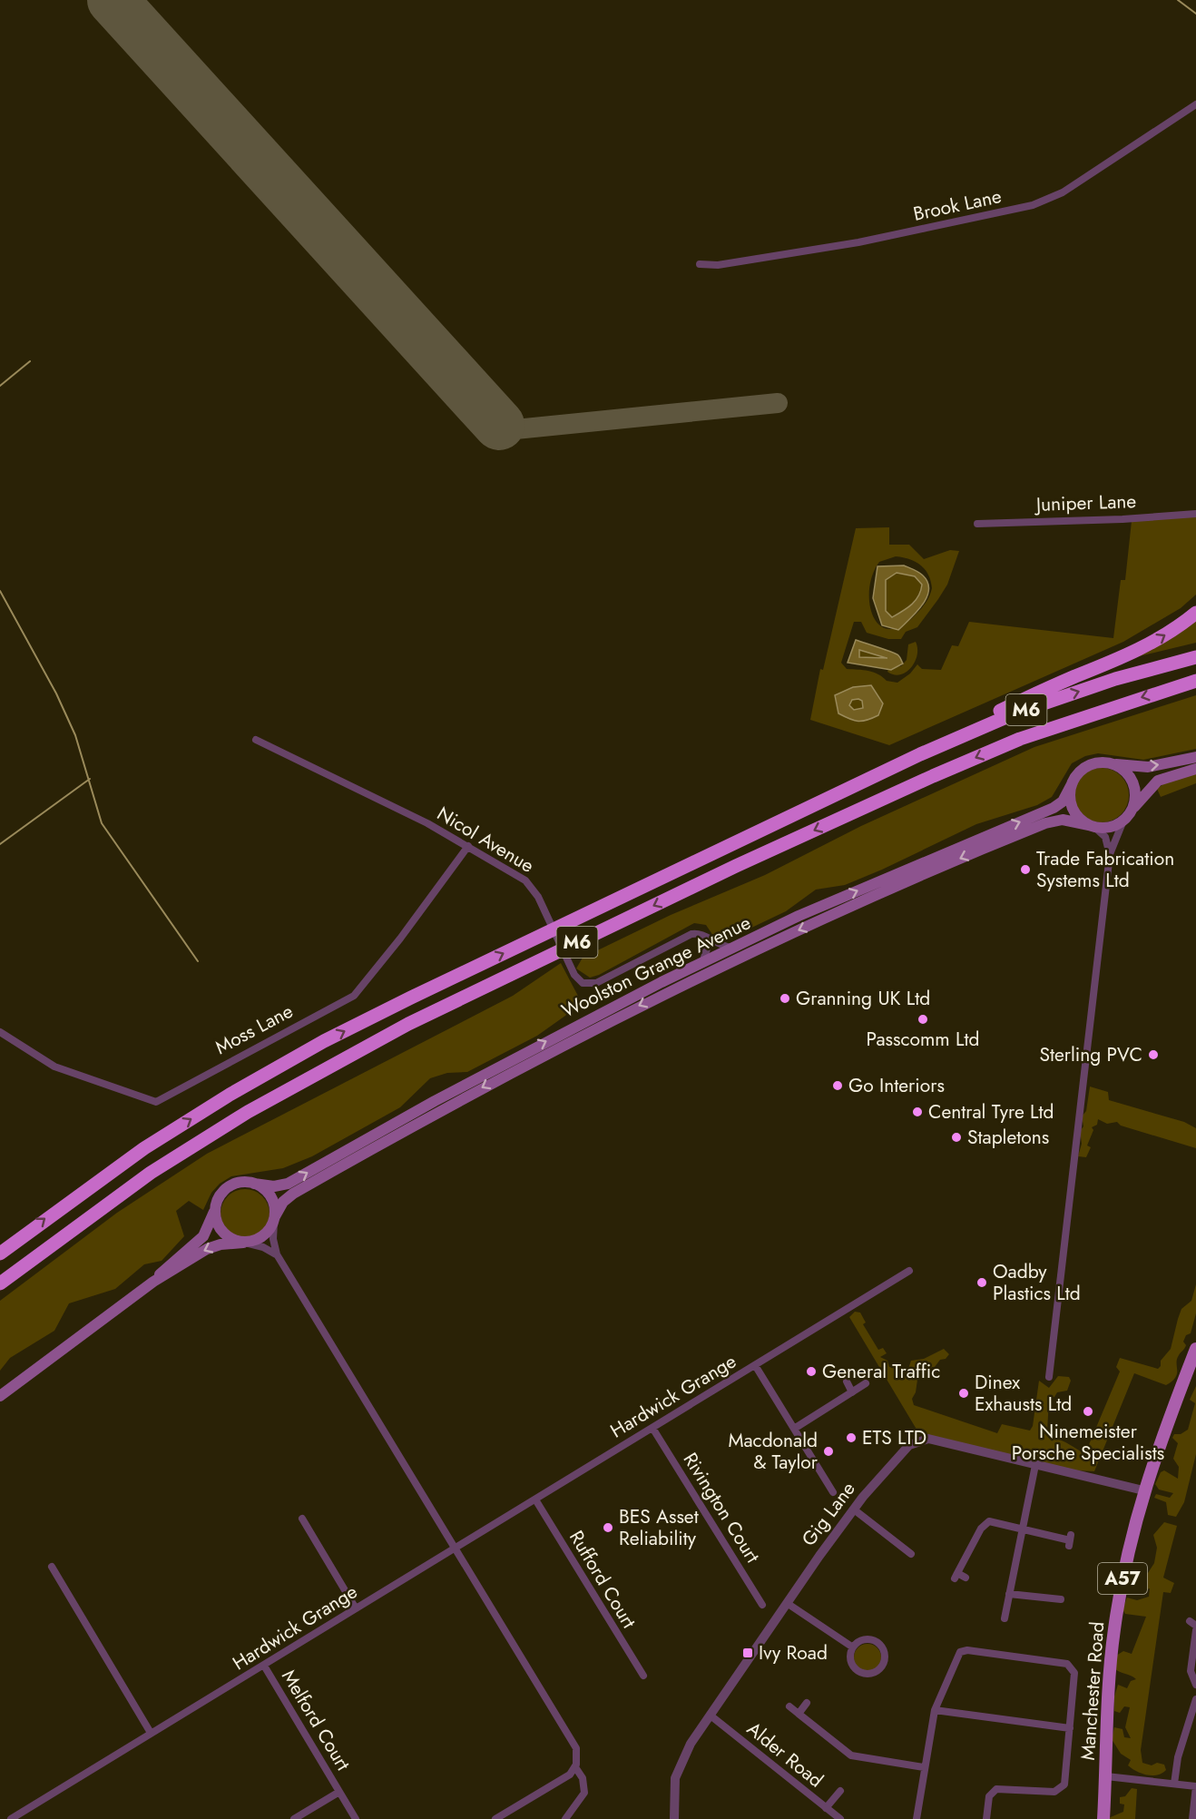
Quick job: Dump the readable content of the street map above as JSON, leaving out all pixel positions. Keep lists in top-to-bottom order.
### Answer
{
  "streets": {
    "highway": ["M6"],
    "main road": ["Woolston Grange Avenue", "A57", "Manchester Road"],
    "street": [
      "Brook Lane",
      "Juniper Lane",
      "Nicol Avenue",
      "Moss Lane",
      "Hardwick Grange",
      "Rivington Court",
      "Gig Lane",
      "Rufford Court",
      "Melford Court",
      "Alder Road"
    ]
  },
  "crossings": [
    ["Nicol Avenue", "Woolston Grange Avenue"],
    ["Nicol Avenue", "Moss Lane"],
    ["Hardwick Grange", "Rivington Court"],
    ["Hardwick Grange", "Rufford Court"],
    ["Hardwick Grange", "Melford Court"],
    ["Gig Lane", "Manchester Road"],
    ["Gig Lane", "Alder Road"]
  ],
  "places": {
    "other": [
      "Trade Fabrication Systems Ltd",
      "Granning UK Ltd",
      "Passcomm Ltd",
      "Sterling PVC",
      "Go Interiors",
      "Central Tyre Ltd",
      "Stapletons",
      "Oadby Plastics Ltd",
      "General Traffic",
      "Dinex Exhausts Ltd",
      "Ninemeister Porsche Specialists",
      "ETS LTD",
      "Macdonald & Taylor",
      "BES Asset Reliability"
    ],
    "transit": ["Ivy Road"]
  }
}
